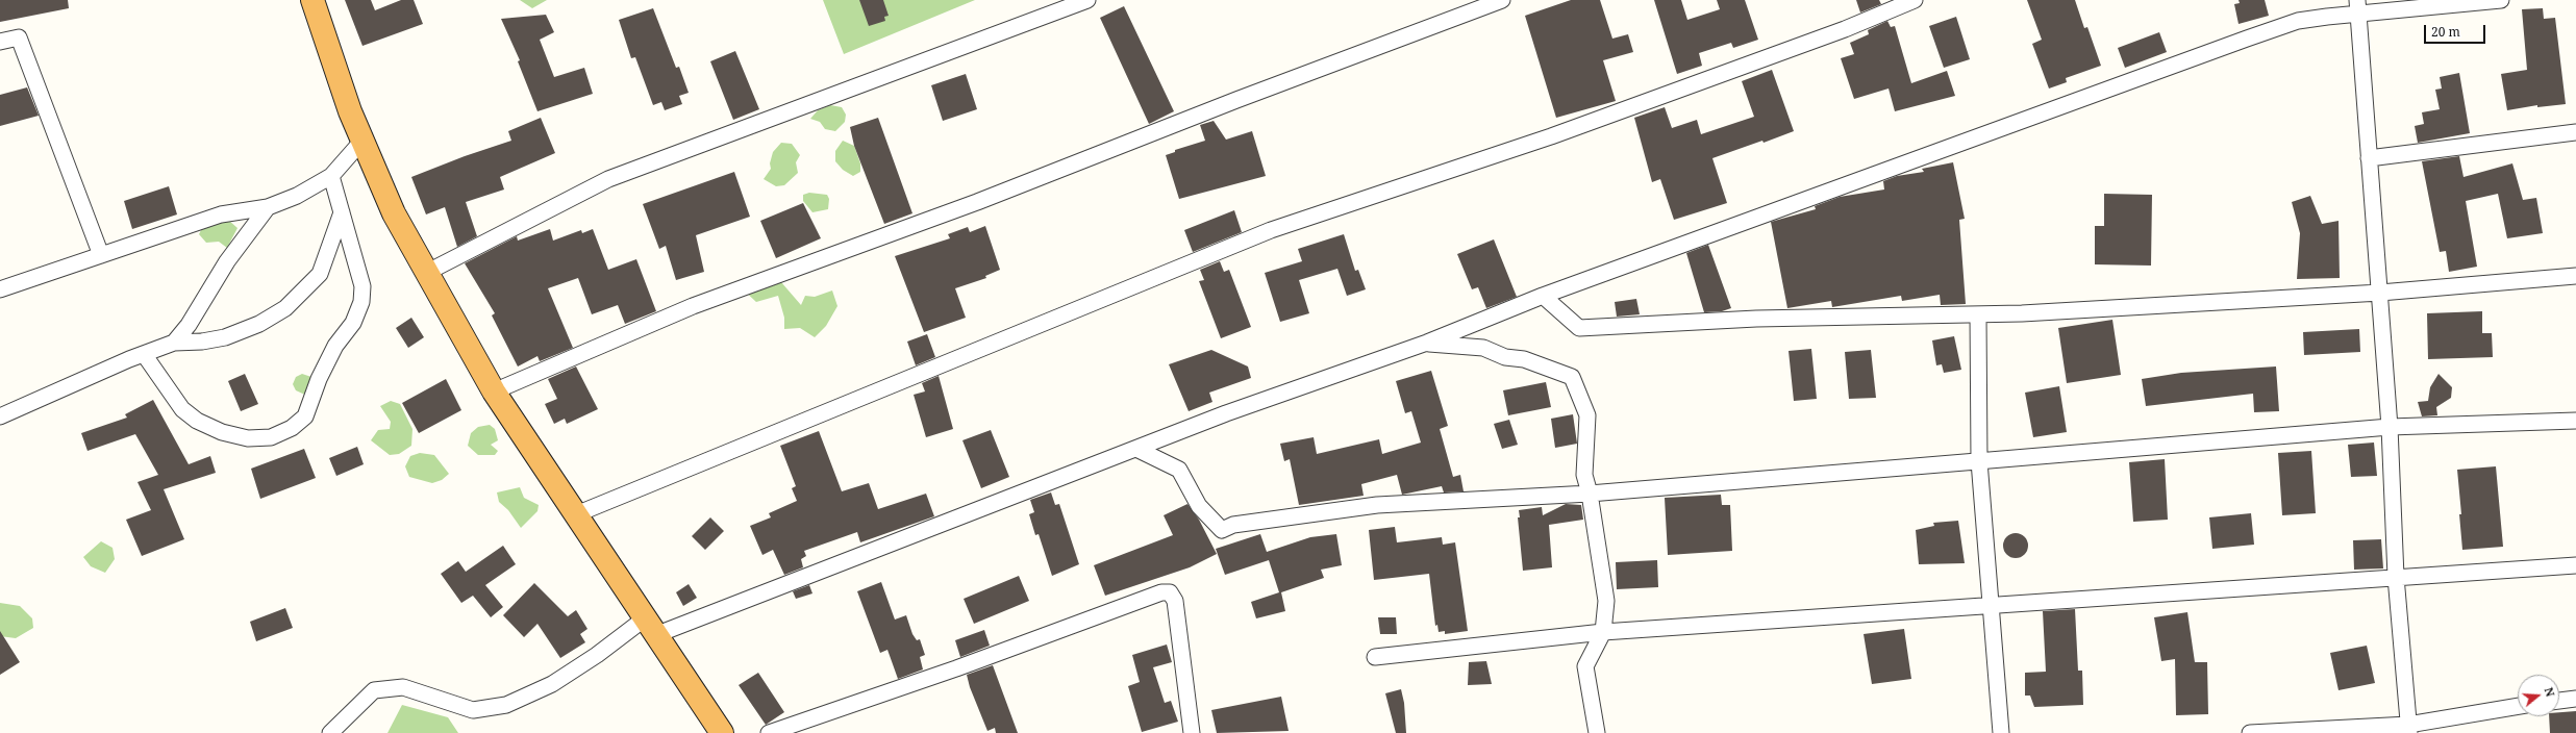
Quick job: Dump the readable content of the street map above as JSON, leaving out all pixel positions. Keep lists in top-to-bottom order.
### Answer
{
  "scale_bar": "20 m",
  "north": "right"
}
